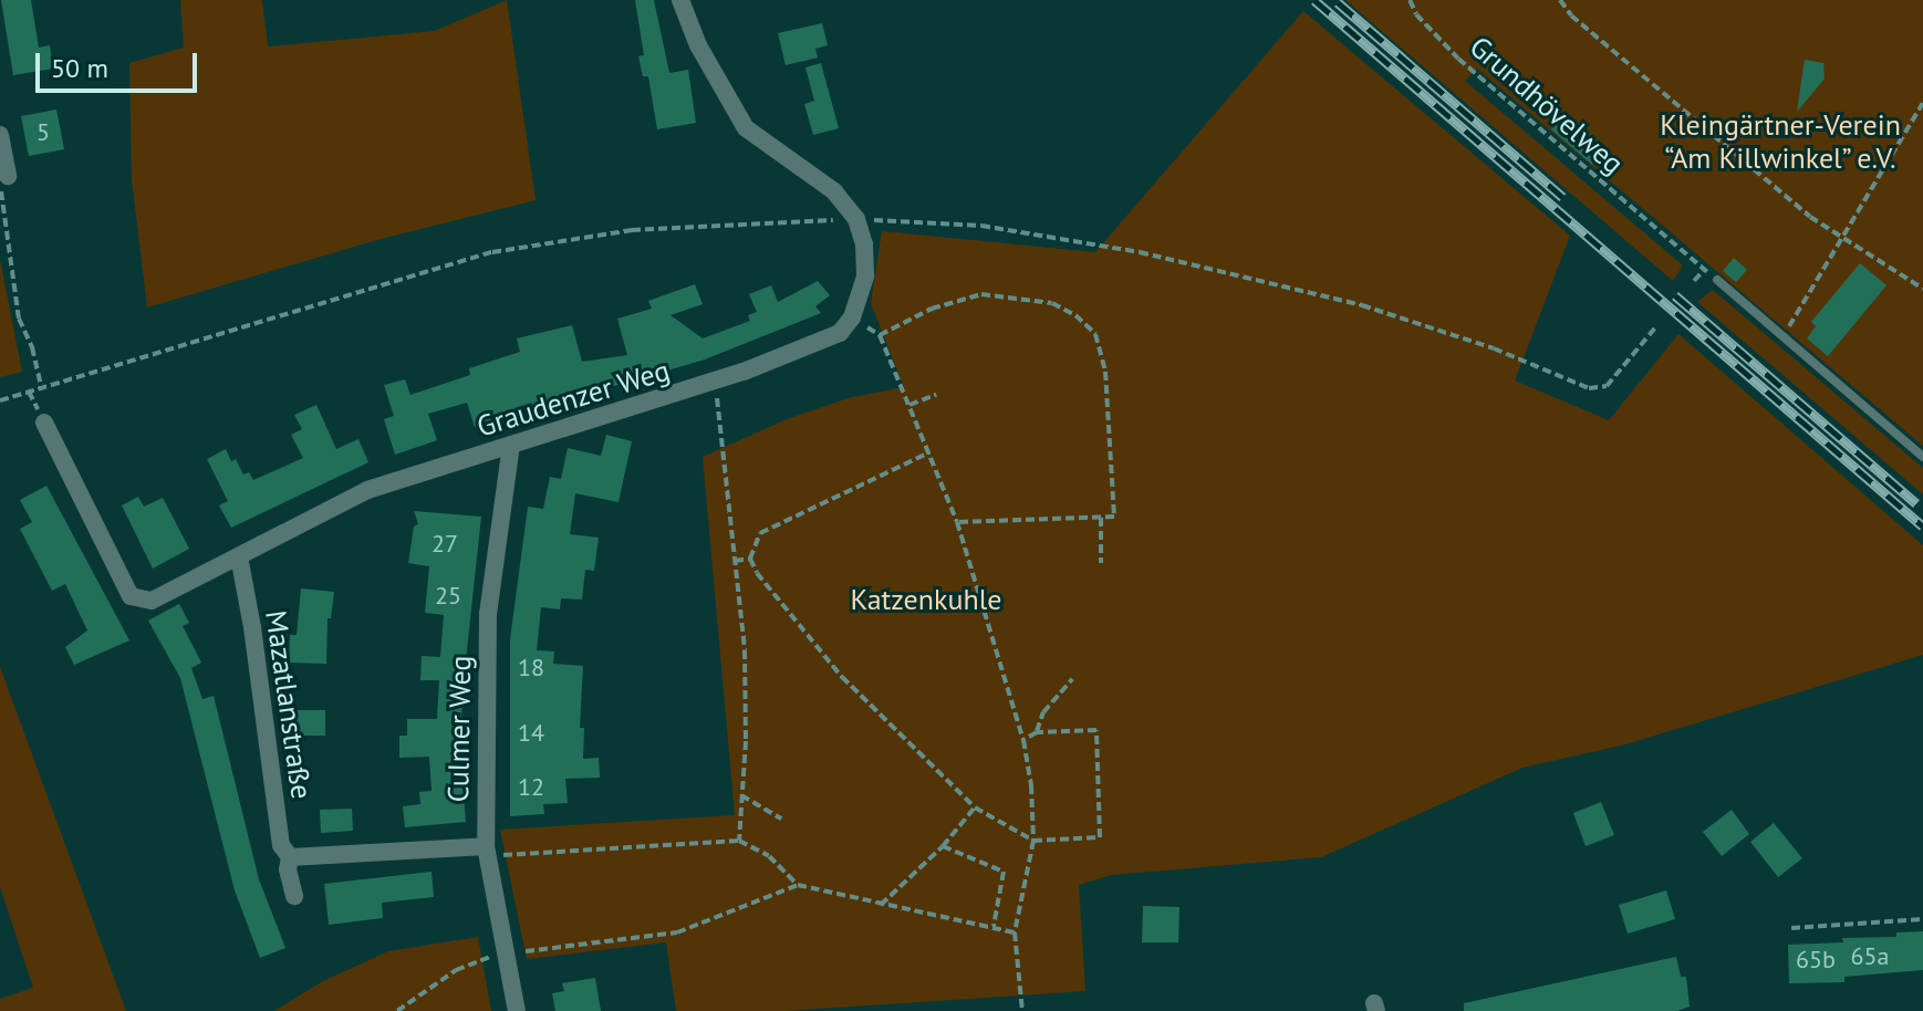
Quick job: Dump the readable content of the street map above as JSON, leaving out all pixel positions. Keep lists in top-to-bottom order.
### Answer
{
  "streets": {
    "street": ["Graudenzer Weg", "Mazatlanstraße", "Culmer Weg"],
    "path": ["Grundhövelweg"]
  },
  "crossings": [
    ["Graudenzer Weg", "Mazatlanstraße"],
    ["Graudenzer Weg", "Culmer Weg"]
  ],
  "parks": ["Kleingärtner-Verein “Am Killwinkel” e.V.", "Katzenkuhle"],
  "house_numbers": [
    "5",
    "27",
    "25",
    "18",
    "14",
    "12",
    "65a",
    "65b"
  ],
  "scale_bar": "50 m"
}
